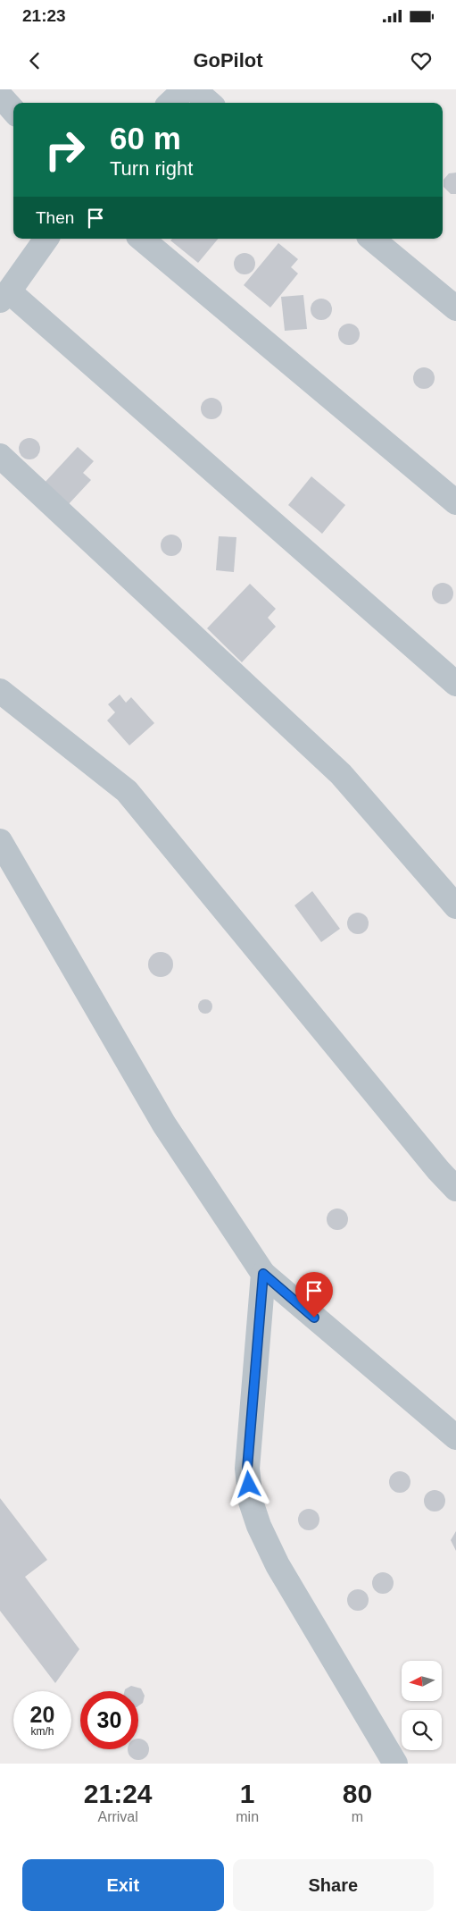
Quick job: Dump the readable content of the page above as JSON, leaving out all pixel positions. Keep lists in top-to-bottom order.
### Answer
{
  "north": "left",
  "page": {
    "status": "21:23",
    "header": "GoPilot",
    "turn": ["60 m", "Turn right"],
    "then": "Then",
    "speed": "20 km/h",
    "limit": "30",
    "eta": [
      "21:24",
      "Arrival",
      "1",
      "min",
      "80",
      "m"
    ],
    "buttons": ["Exit", "Share"]
  }
}
